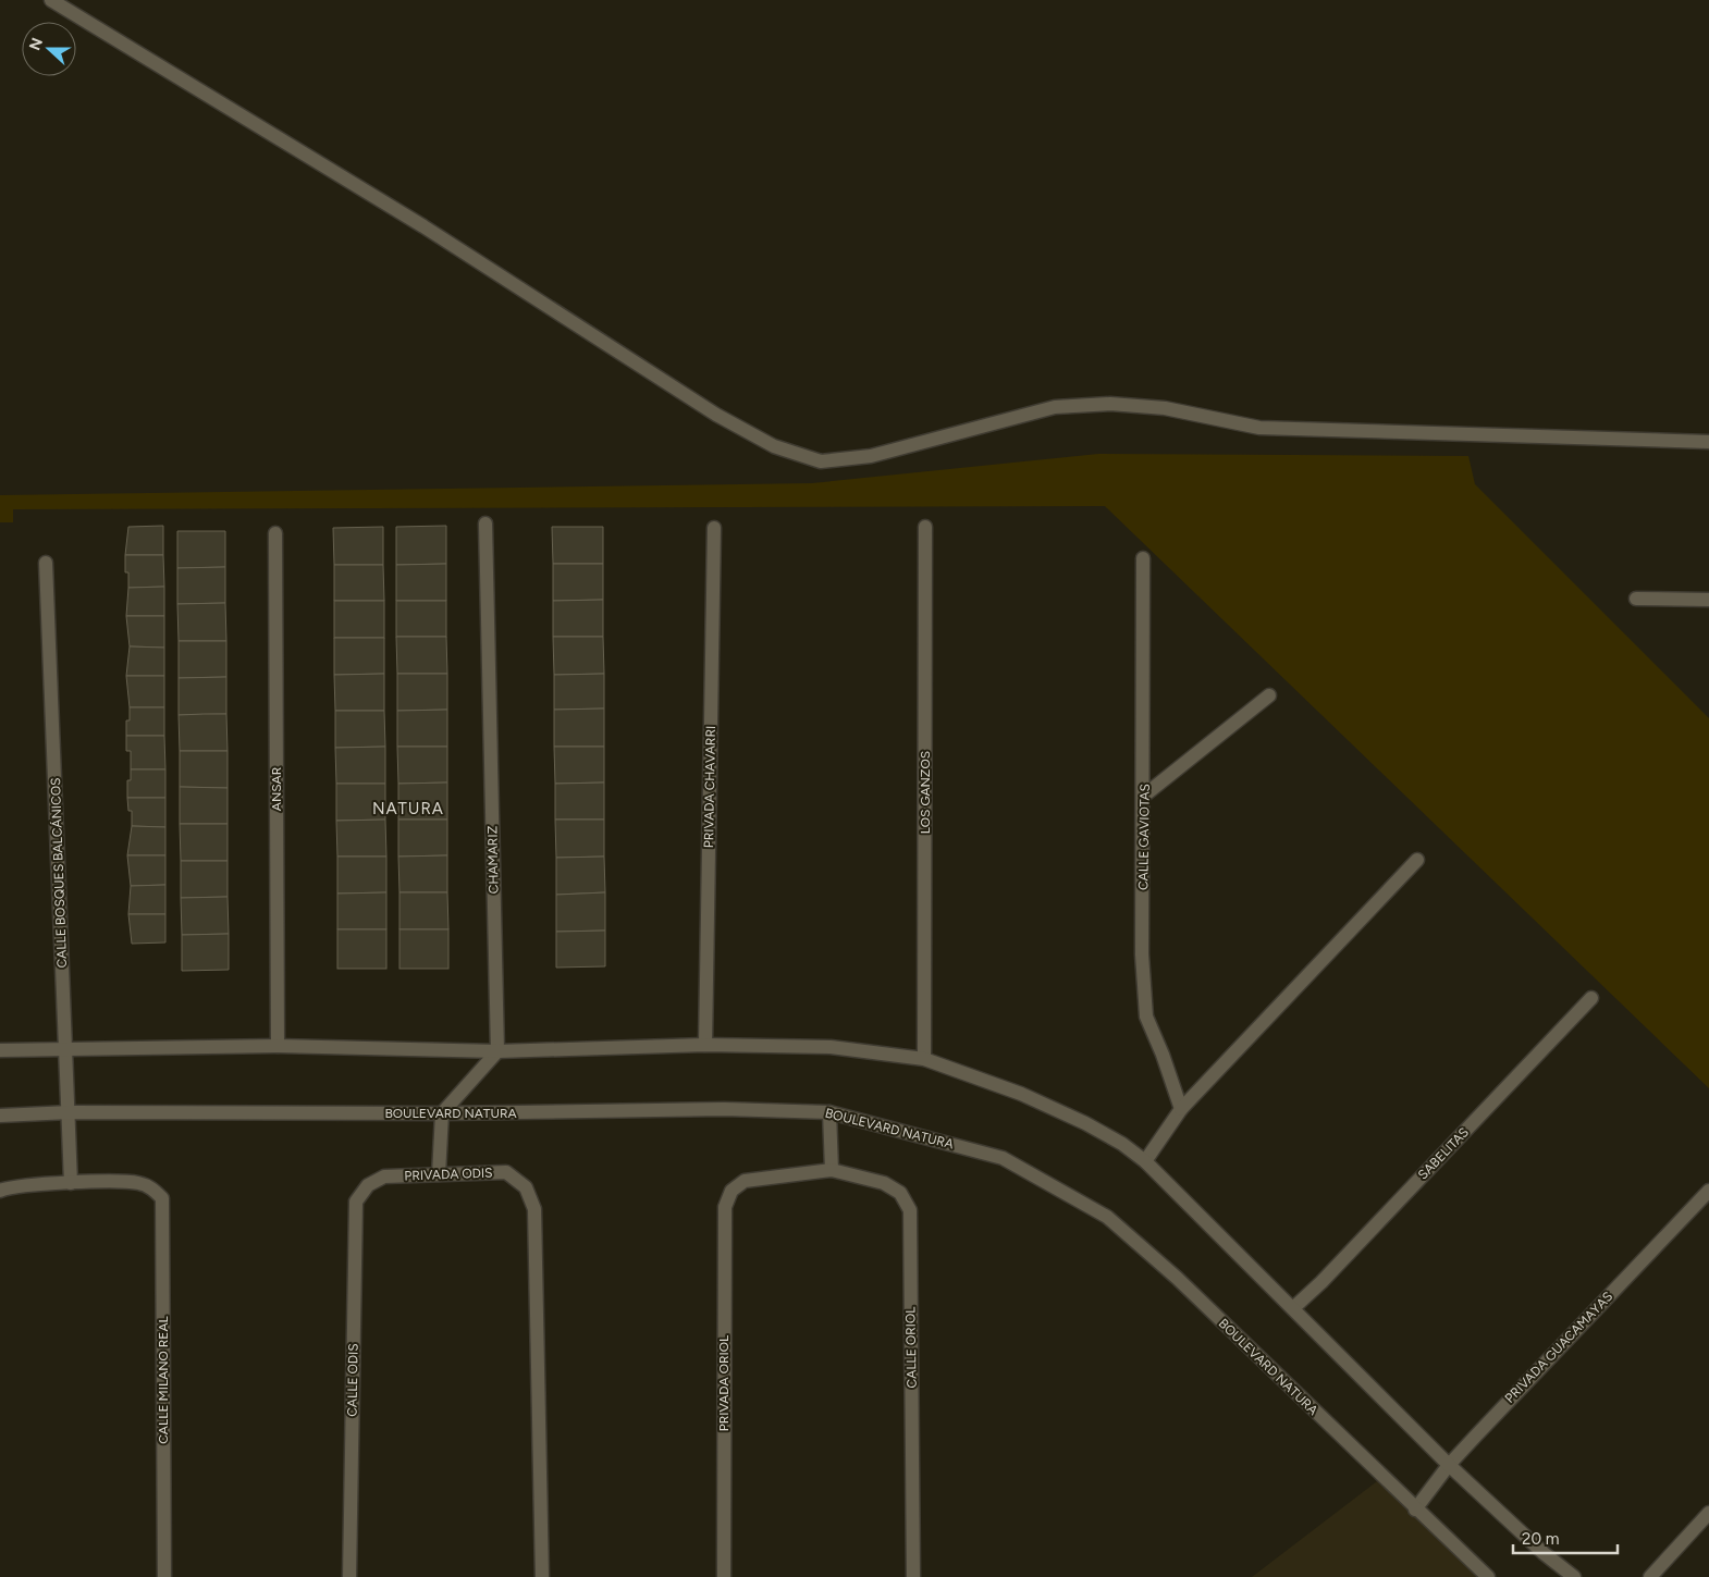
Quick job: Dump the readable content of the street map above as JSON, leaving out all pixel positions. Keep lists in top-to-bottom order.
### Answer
{
  "streets": {
    "street": [
      "PRIVADA CHAVARRI",
      "ANSAR",
      "LOS GANZOS",
      "CALLE GAVIOTAS",
      "CHAMARIZ",
      "CALLE BOSQUES BALCÁNICOS",
      "BOULEVARD NATURA",
      "SABELITAS",
      "PRIVADA ODIS",
      "CALLE ORIOL",
      "PRIVADA GUACAMAYAS",
      "CALLE MILANO REAL",
      "CALLE ODIS",
      "PRIVADA ORIOL"
    ]
  },
  "crossings": [
    ["CALLE BOSQUES BALCÁNICOS", "BOULEVARD NATURA"],
    ["CALLE BOSQUES BALCÁNICOS", "CALLE MILANO REAL"],
    ["BOULEVARD NATURA", "PRIVADA GUACAMAYAS"],
    ["PRIVADA ODIS", "CALLE ODIS"],
    ["CALLE ORIOL", "PRIVADA ORIOL"]
  ],
  "districts": ["NATURA"],
  "scale_bar": "20 m",
  "north": "left"
}
